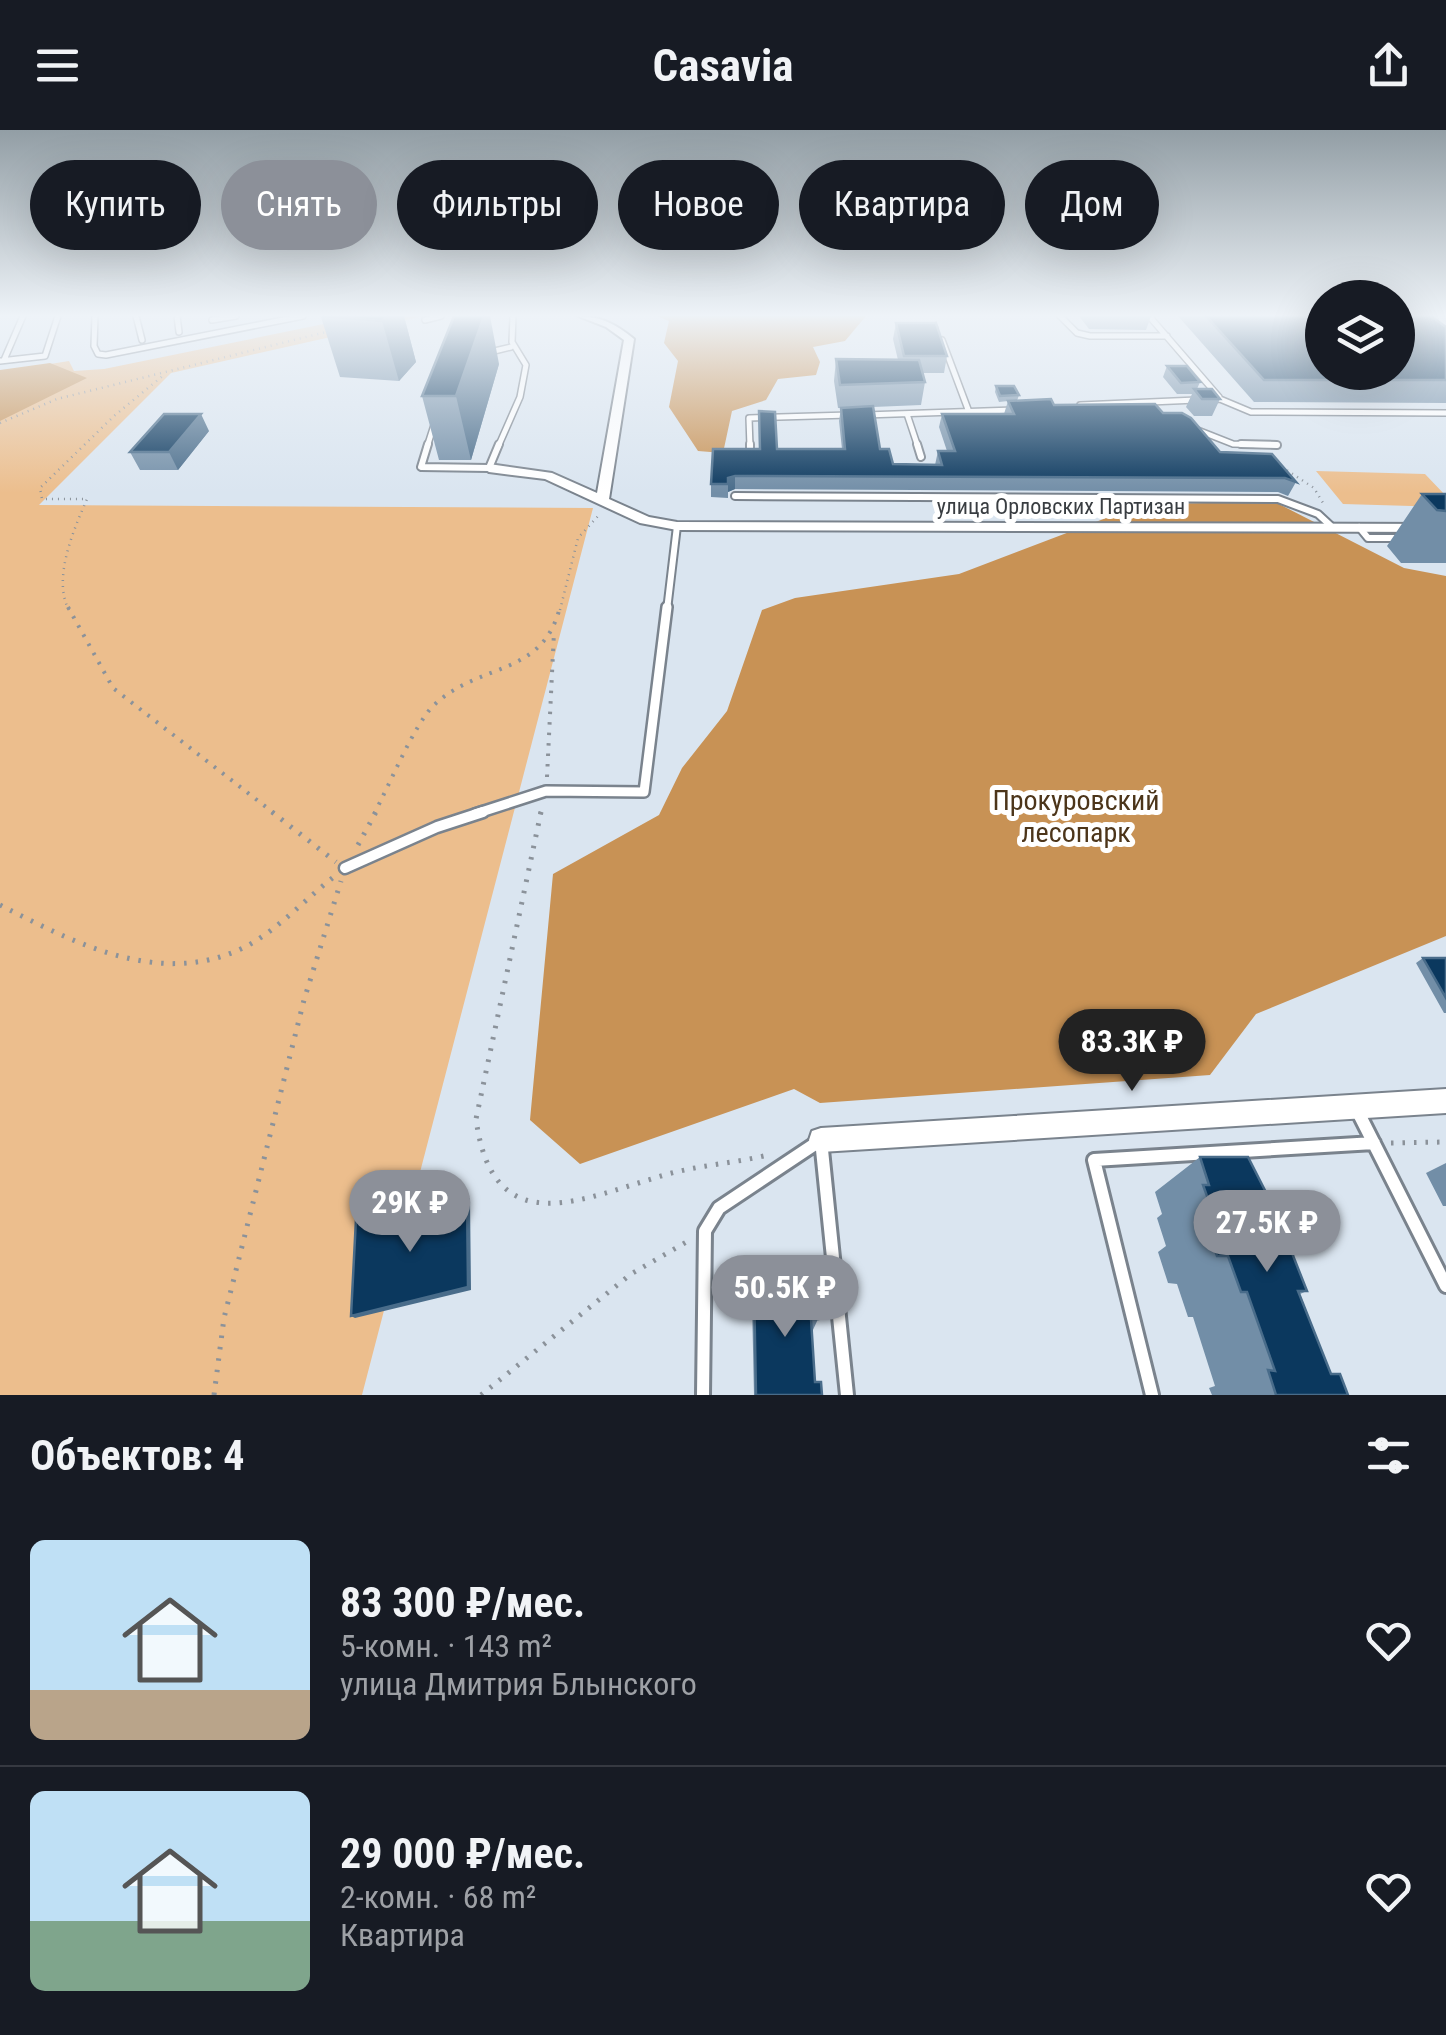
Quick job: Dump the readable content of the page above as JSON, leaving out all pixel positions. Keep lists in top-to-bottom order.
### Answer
{
  "streets": {
    "street": ["улица Орловских Партизан"]
  },
  "parks": ["Прокуровский лесопарк"],
  "page": {
    "header": "Casavia",
    "chip": [
      "Купить",
      "Снять",
      "Фильтры",
      "Новое",
      "Квартира",
      "Дом"
    ],
    "price": [
      "83.3K ₽",
      "29K ₽",
      "27.5K ₽",
      "50.5K ₽"
    ],
    "heading": "Объектов: 4",
    "list": [
      {
        "name": "83 300 ₽/мес.",
        "note": "5-комн. · 143 m² · улица Дмитрия Блынского"
      },
      {
        "name": "29 000 ₽/мес.",
        "note": "2-комн. · 68 m² · Квартира"
      }
    ]
  }
}
